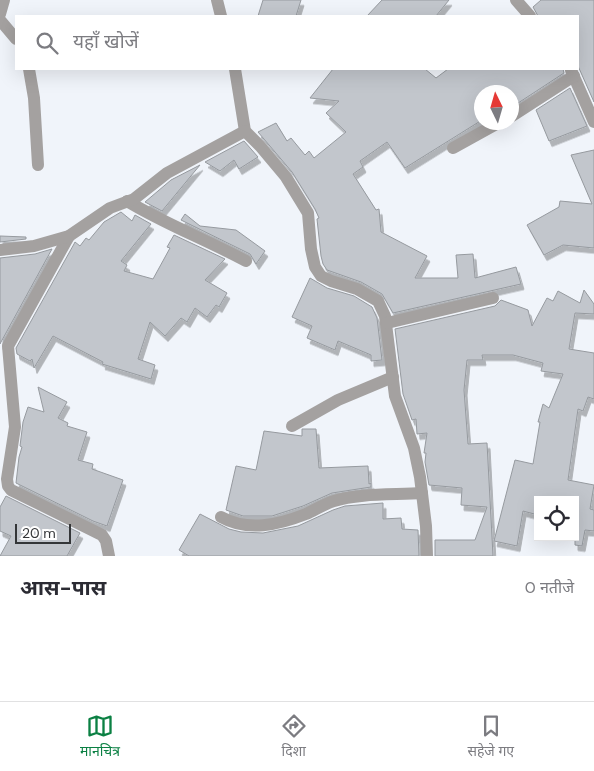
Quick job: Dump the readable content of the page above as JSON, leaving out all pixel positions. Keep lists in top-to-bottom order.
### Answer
{
  "scale_bar": "20 m",
  "north": "top",
  "page": {
    "search": "यहाँ खोजें",
    "scale": "20 m",
    "heading": ["आस-पास", "0 नतीजे"],
    "nav": ["मानचित्र", "दिशा", "सहेजे गए"]
  }
}
